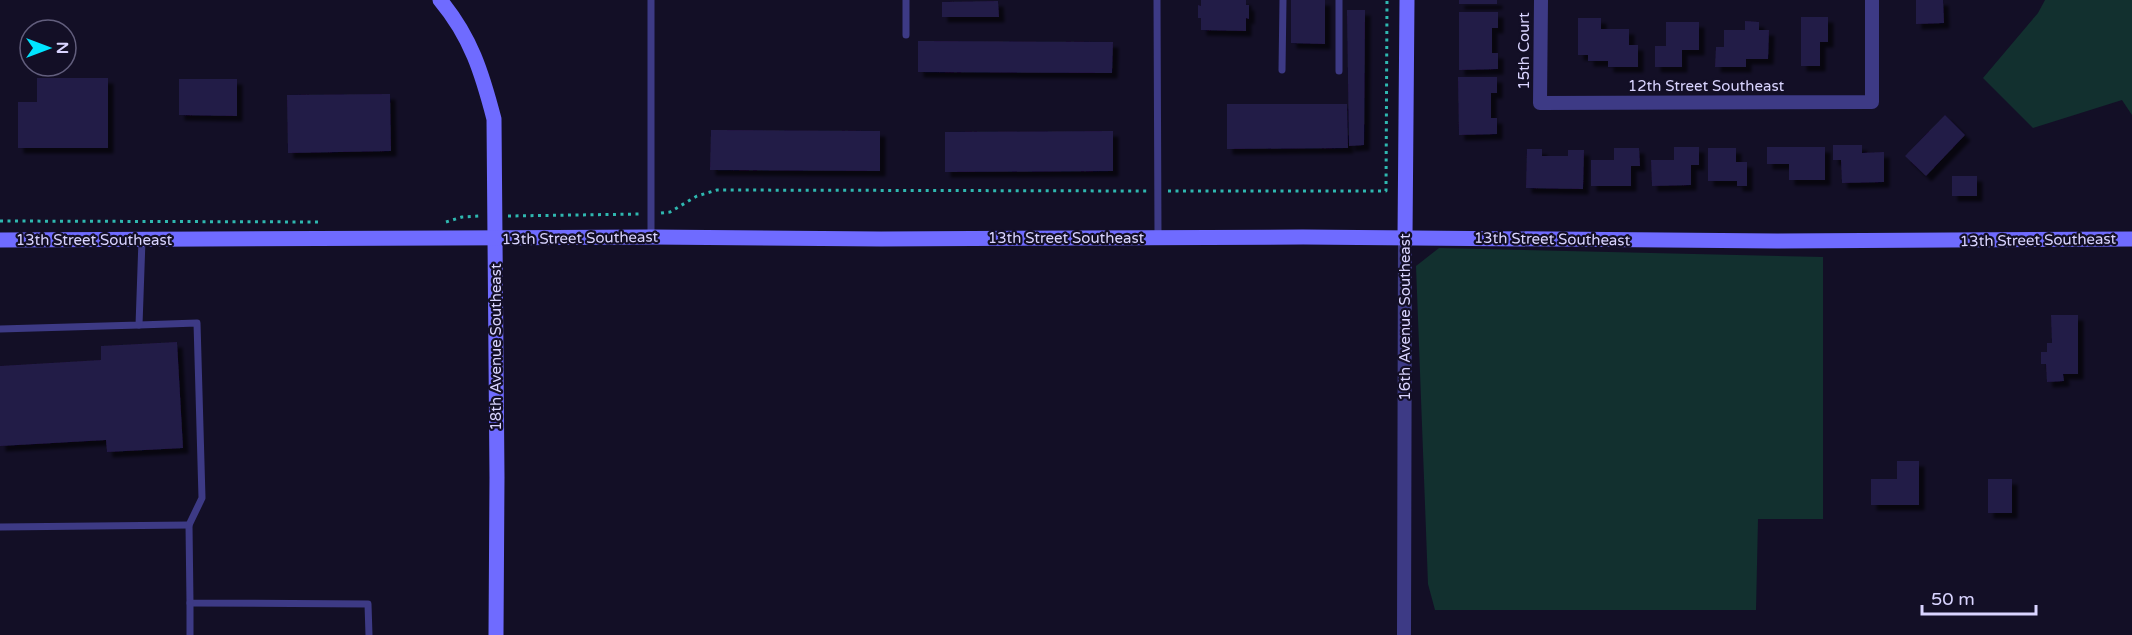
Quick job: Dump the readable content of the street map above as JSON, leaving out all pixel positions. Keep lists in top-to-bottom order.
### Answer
{
  "streets": {
    "street": [
      "15th Court",
      "12th Street Southeast",
      "13th Street Southeast",
      "16th Avenue Southeast",
      "18th Avenue Southeast"
    ]
  },
  "crossings": [
    ["15th Court", "12th Street Southeast"],
    ["13th Street Southeast", "16th Avenue Southeast"],
    ["13th Street Southeast", "18th Avenue Southeast"]
  ],
  "scale_bar": "50 m",
  "north": "right"
}
